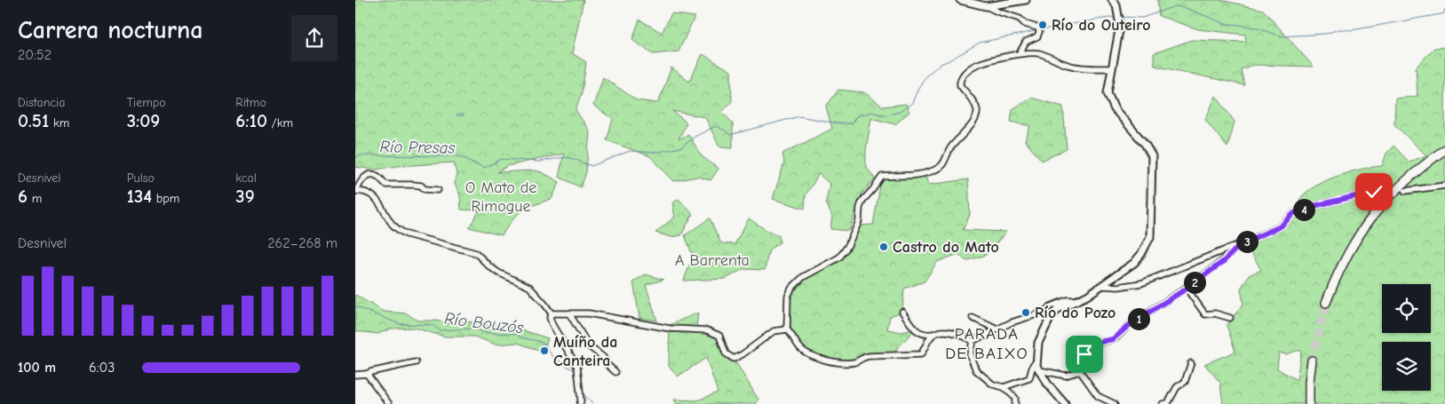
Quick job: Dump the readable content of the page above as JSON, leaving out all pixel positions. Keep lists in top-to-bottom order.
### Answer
{
  "districts": ["PARADA DE BAIXO"],
  "water": ["Río Presas", "Río Bouzós"],
  "parks": ["O Mato de Rimogue", "A Barrenta"],
  "places": [
    "Río do Outeiro",
    "Castro do Mato",
    "Río do Pozo",
    "Muíño da Canteira"
  ],
  "page": {
    "heading": ["Carrera nocturna", "20:52"],
    "stats": [
      ["Distancia", "0.51 km"],
      ["Tiempo", "3:09"],
      ["Ritmo", "6:10 /km"],
      ["Desnivel", "6 m"],
      ["Pulso", "134 bpm"],
      ["kcal", "39"]
    ],
    "pins": [
      "4",
      "3",
      "2",
      "1"
    ],
    "chart": ["Desnivel", "262–268 m"],
    "list": [
      {
        "name": "100 m",
        "note": "6:03"
      }
    ]
  }
}
